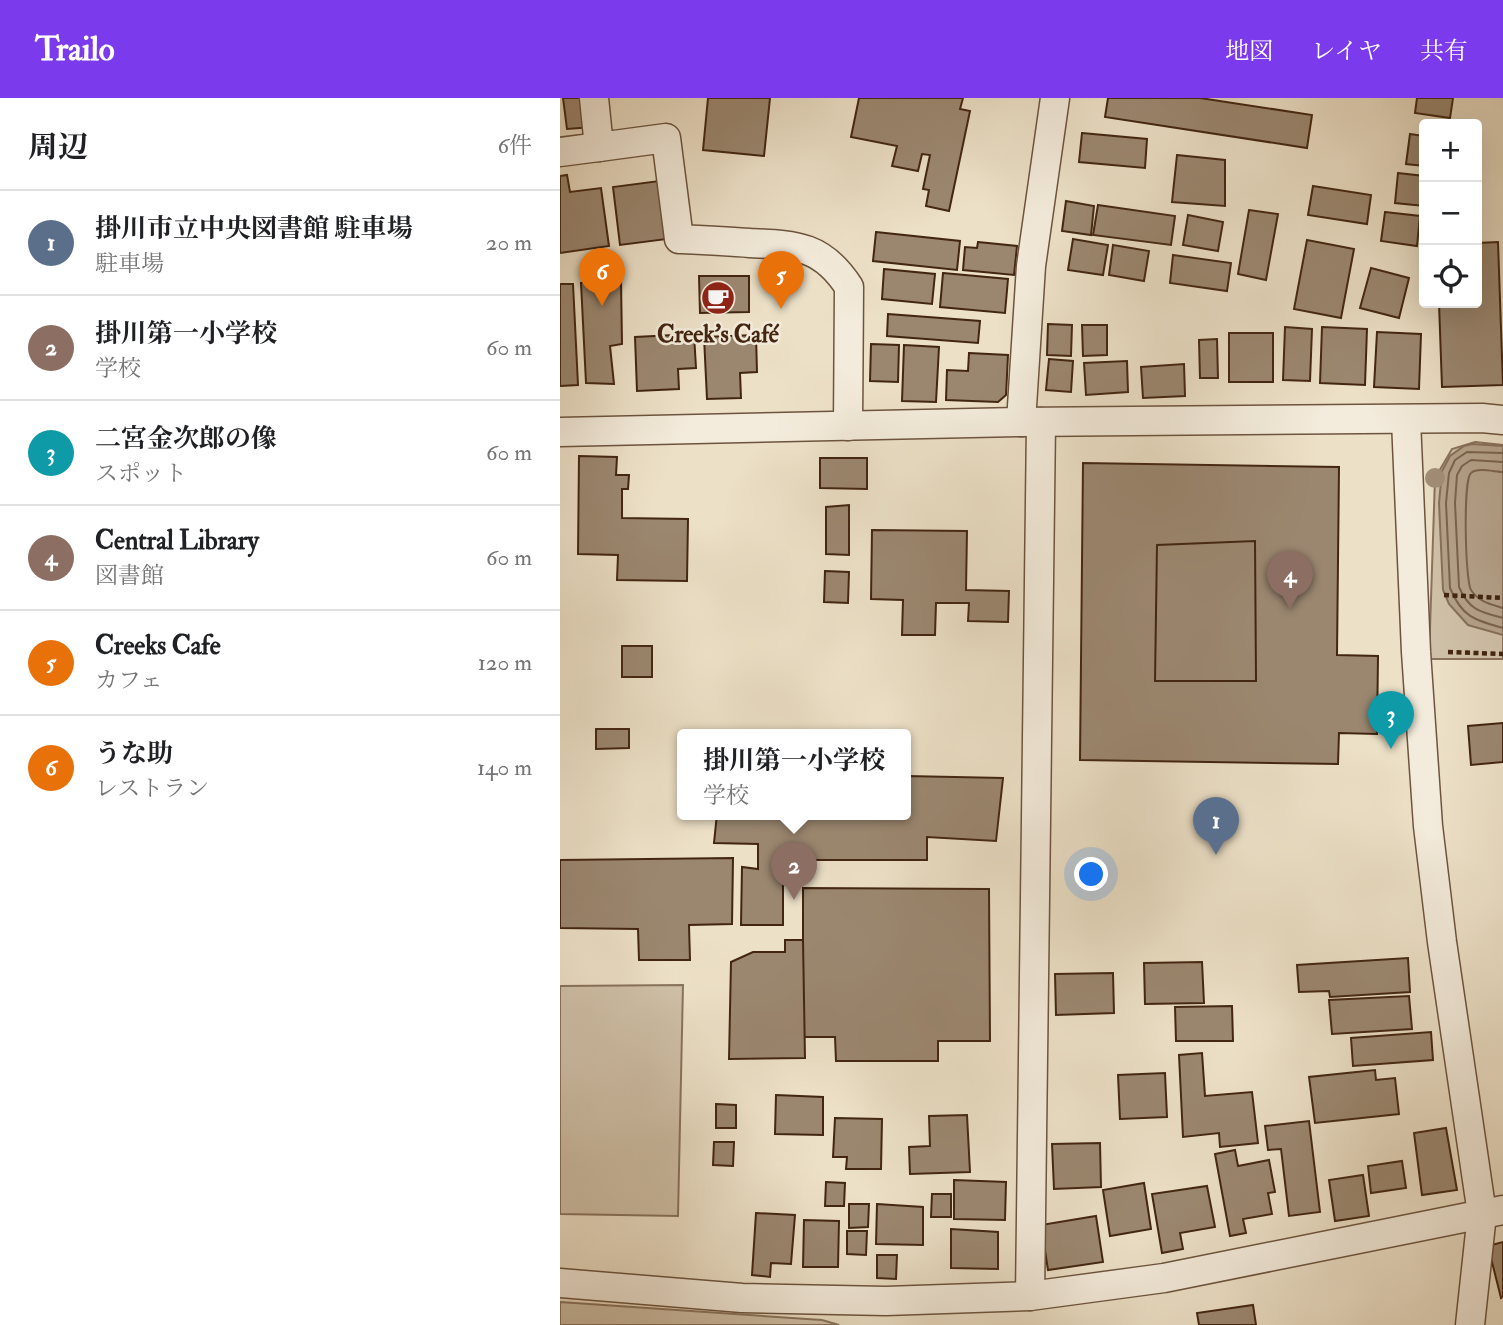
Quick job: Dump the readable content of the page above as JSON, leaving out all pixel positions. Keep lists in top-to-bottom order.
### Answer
{
  "places": {
    "cafe": ["Creek's Café"]
  },
  "page": {
    "header": "Trailo",
    "nav": ["地図", "レイヤ", "共有"],
    "heading": ["周辺", "6件"],
    "map_buttons": ["+", "−"],
    "list": [
      {
        "mark": "1",
        "name": "掛川市立中央図書館 駐車場",
        "note": "駐車場",
        "value": "20 m"
      },
      {
        "mark": "2",
        "name": "掛川第一小学校",
        "note": "学校",
        "value": "60 m"
      },
      {
        "mark": "3",
        "name": "二宮金次郎の像",
        "note": "スポット",
        "value": "60 m"
      },
      {
        "mark": "4",
        "name": "Central Library",
        "note": "図書館",
        "value": "60 m"
      },
      {
        "mark": "5",
        "name": "Creeks Cafe",
        "note": "カフェ",
        "value": "120 m"
      },
      {
        "mark": "6",
        "name": "うな助",
        "note": "レストラン",
        "value": "140 m"
      }
    ],
    "pins": [
      "6",
      "5",
      "4",
      "3",
      "1",
      "2"
    ],
    "popup": ["掛川第一小学校", "学校"]
  }
}
